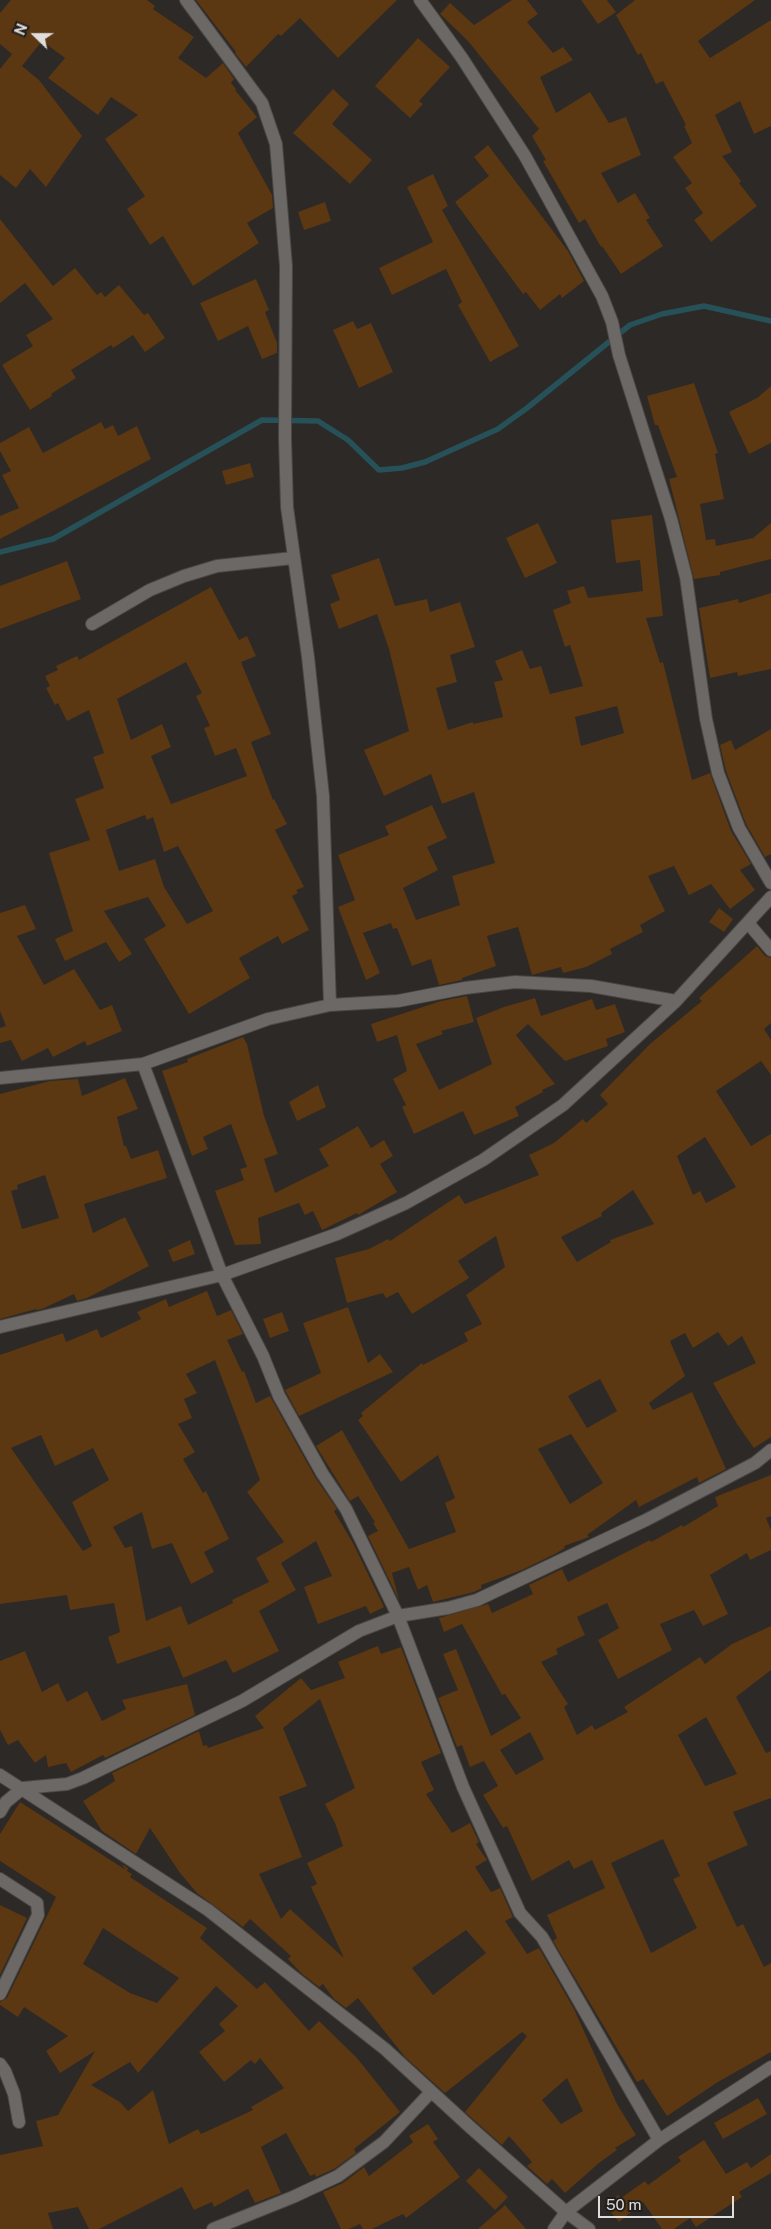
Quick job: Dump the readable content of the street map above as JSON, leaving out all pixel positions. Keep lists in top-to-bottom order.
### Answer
{
  "scale_bar": "50 m",
  "north": "left"
}
